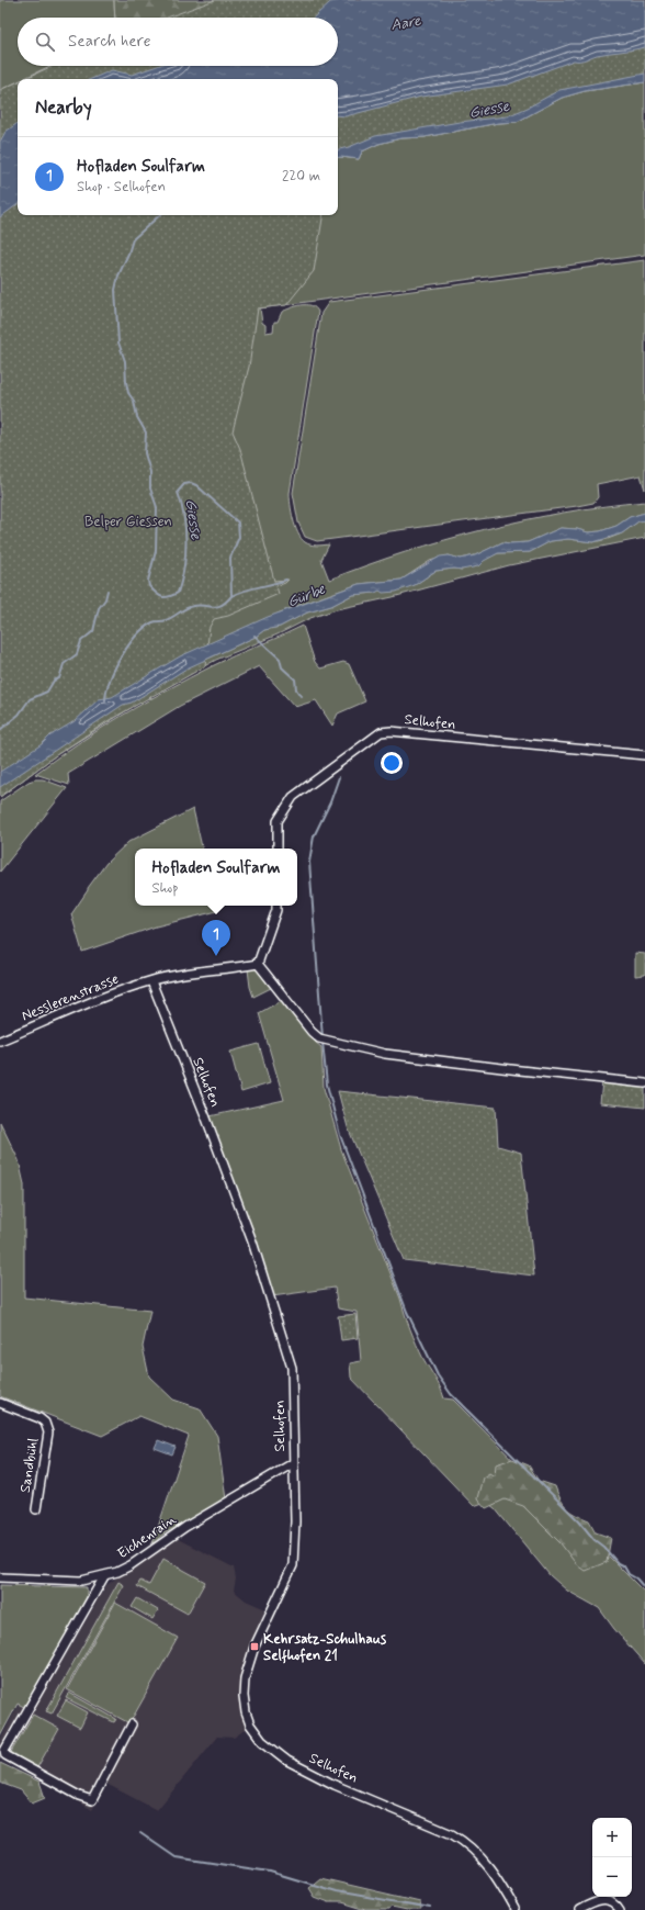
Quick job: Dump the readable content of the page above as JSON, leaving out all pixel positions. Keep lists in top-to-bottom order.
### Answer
{
  "streets": {
    "street": [
      "Selhofen",
      "Nesslerenstrasse",
      "Sandbühl",
      "Eichenrain"
    ]
  },
  "crossings": [
    ["Selhofen", "Nesslerenstrasse"],
    ["Selhofen", "Eichenrain"]
  ],
  "water": ["Aare", "Giesse", "Gürbe"],
  "parks": ["Belper Giessen"],
  "places": {
    "transit": ["Kehrsatz-Schulhaus Selfhofen 21"]
  },
  "page": {
    "search": "Search here",
    "heading": "Nearby",
    "list": [
      {
        "mark": "1",
        "name": "Hofladen Soulfarm",
        "note": "Shop · Selhofen",
        "value": "220 m"
      }
    ],
    "popup": ["Hofladen Soulfarm", "Shop"],
    "pins": "1",
    "map_buttons": ["+", "−"]
  }
}
